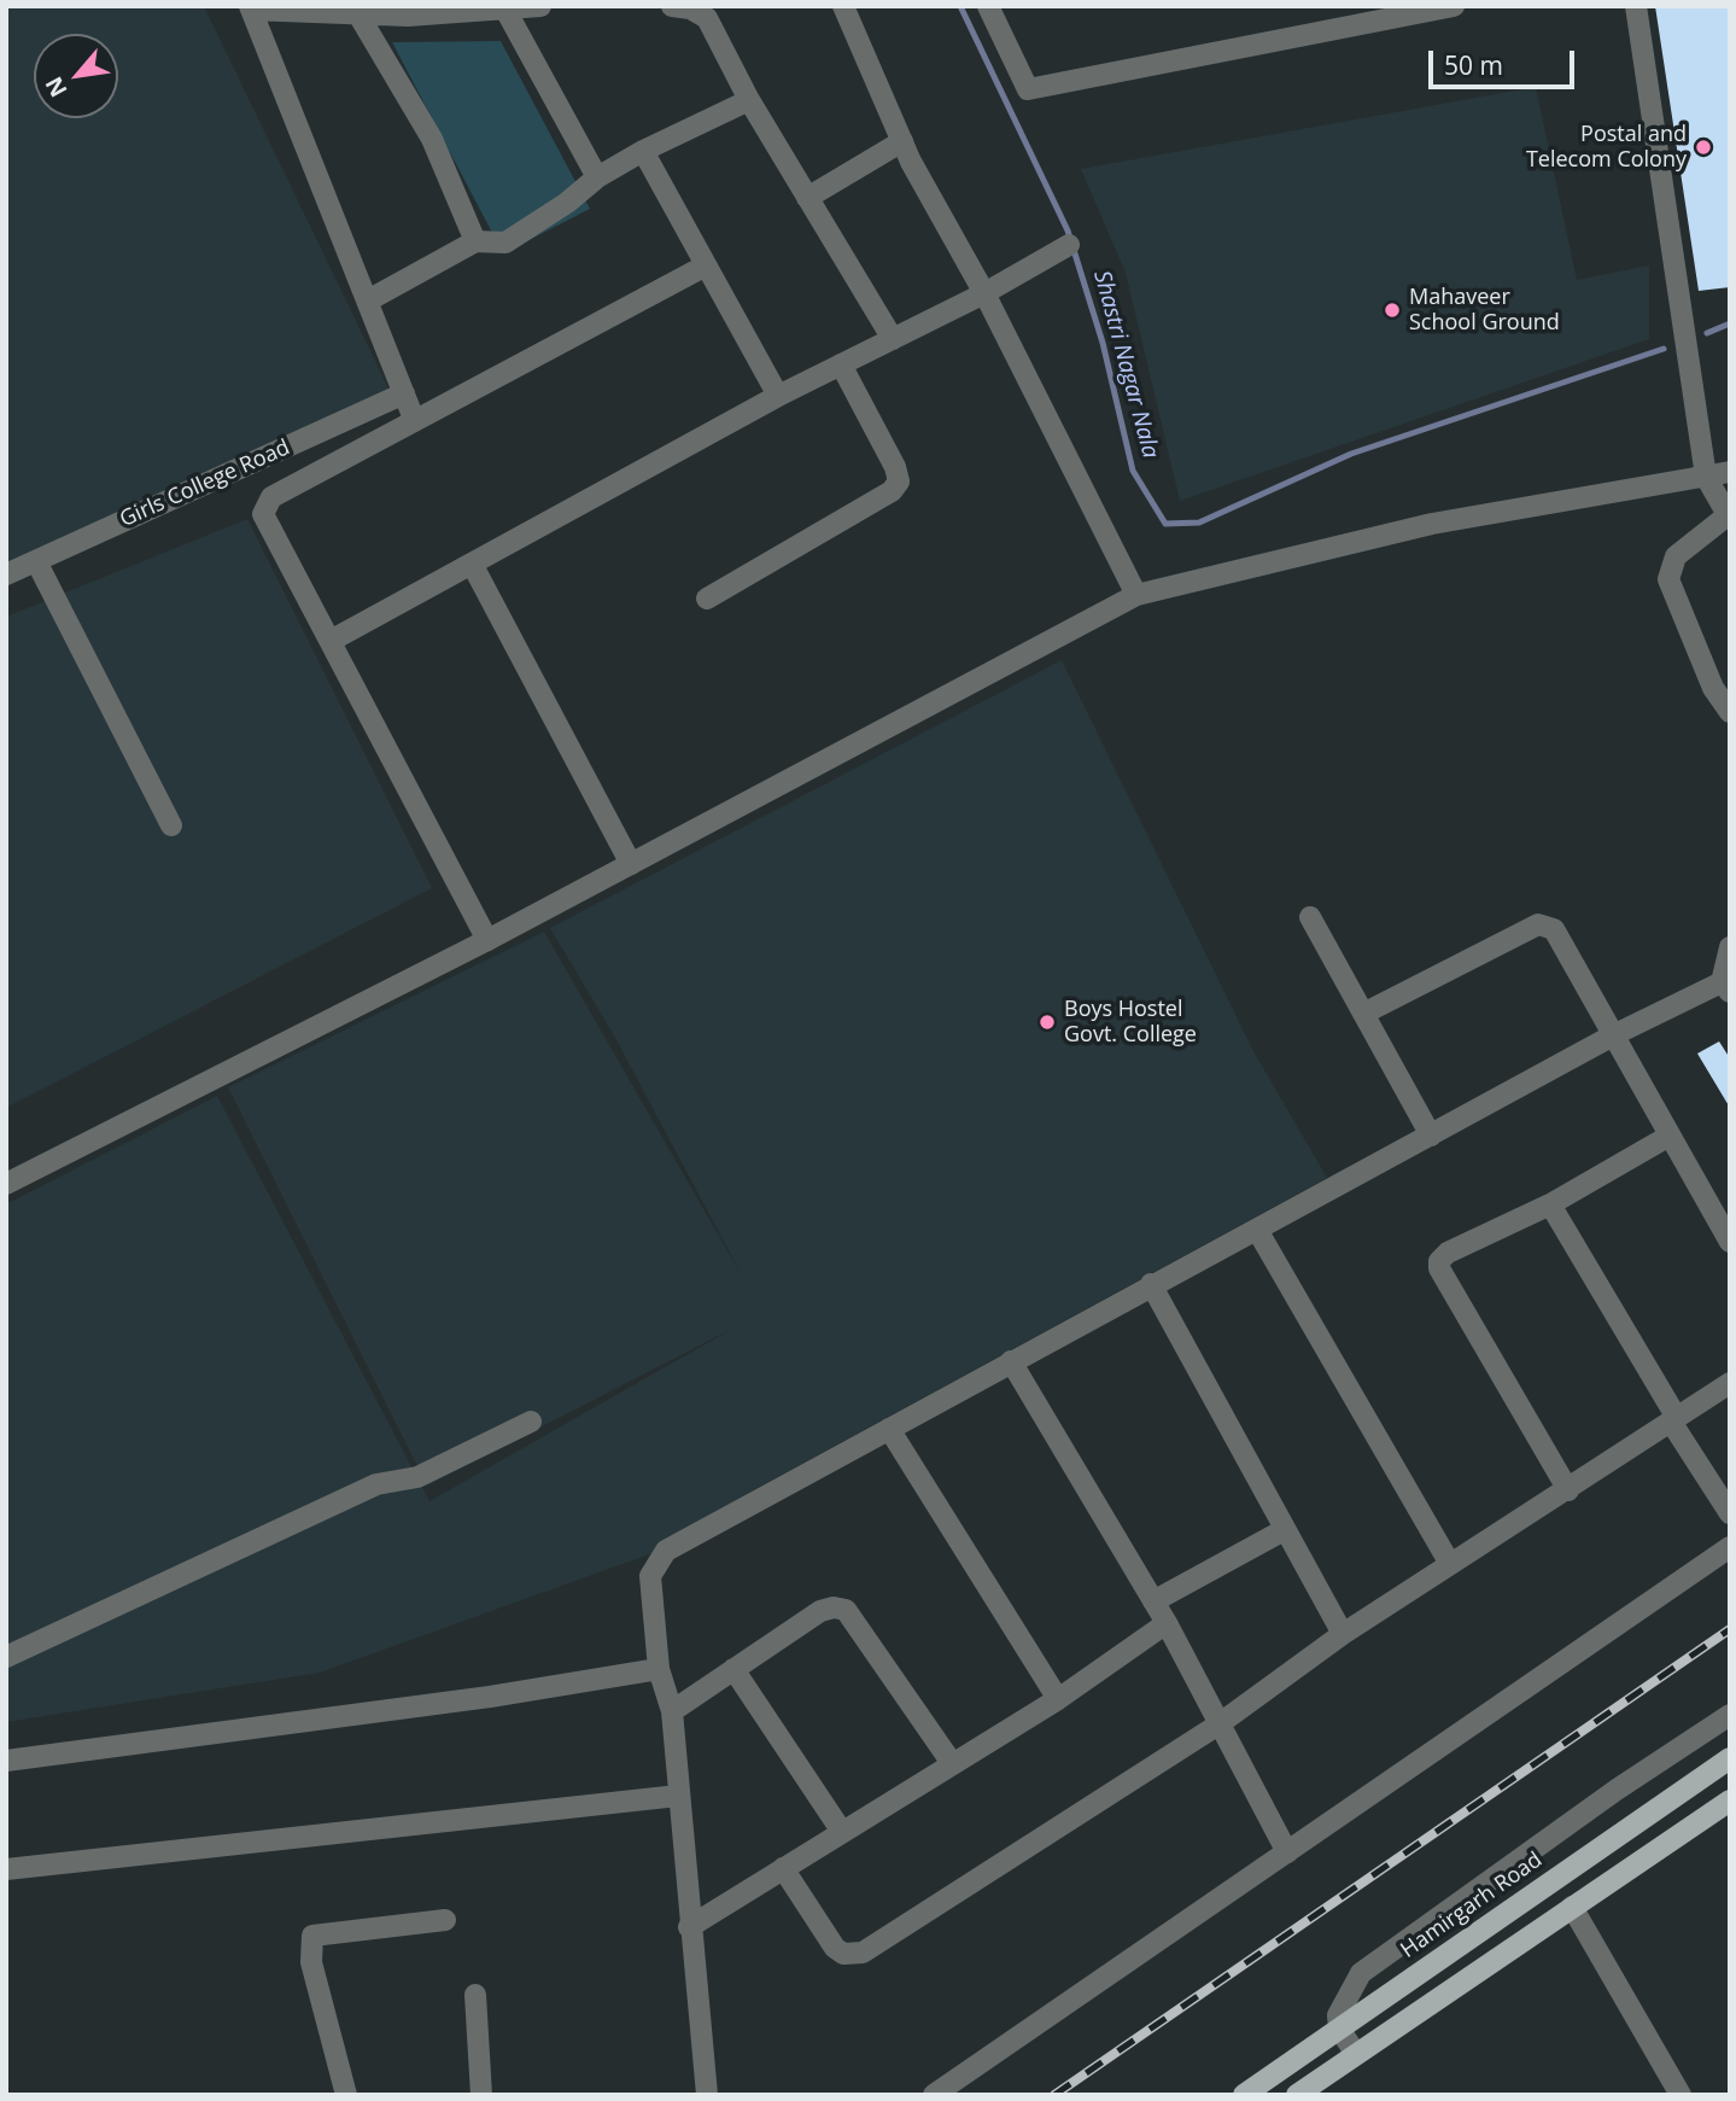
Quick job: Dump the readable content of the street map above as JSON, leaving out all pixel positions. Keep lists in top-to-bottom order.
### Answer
{
  "streets": {
    "main road": ["Hamirgarh Road"],
    "street": ["Girls College Road"]
  },
  "water": ["Shastri Nagar Nala"],
  "places": ["Postal and Telecom Colony", "Mahaveer School Ground", "Boys Hostel Govt. College"],
  "scale_bar": "50 m",
  "north": "bottom left"
}
